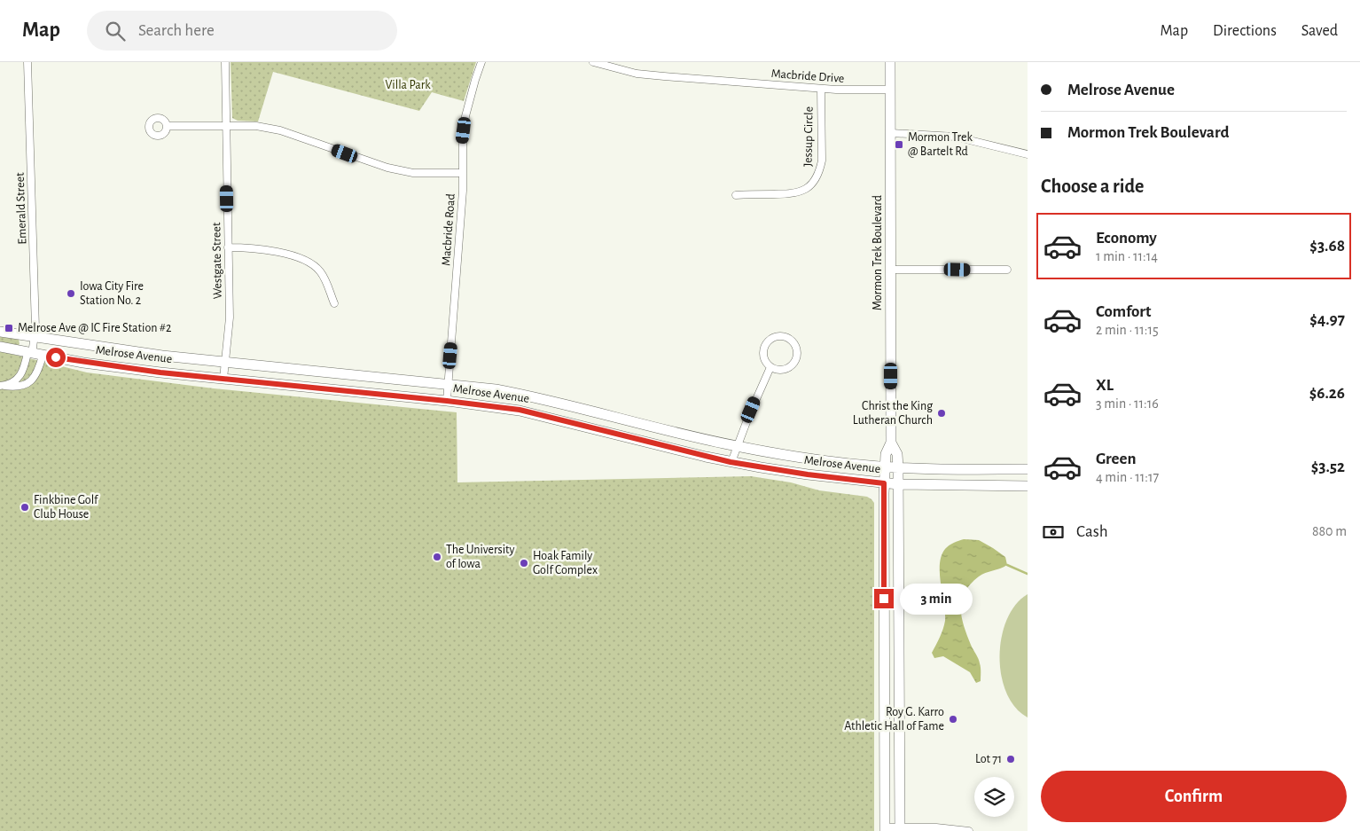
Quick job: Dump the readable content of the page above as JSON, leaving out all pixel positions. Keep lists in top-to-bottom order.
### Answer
{
  "streets": {
    "main road": ["Mormon Trek Boulevard", "Melrose Avenue"],
    "street": [
      "Macbride Drive",
      "Jessup Circle",
      "Emerald Street",
      "Macbride Road",
      "Westgate Street"
    ]
  },
  "crossings": [
    ["Macbride Drive", "Jessup Circle"],
    ["Macbride Drive", "Mormon Trek Boulevard"],
    ["Emerald Street", "Melrose Avenue"],
    ["Macbride Road", "Melrose Avenue"],
    ["Mormon Trek Boulevard", "Melrose Avenue"],
    ["Westgate Street", "Melrose Avenue"]
  ],
  "parks": ["Villa Park"],
  "places": {
    "transit": ["Mormon Trek @ Bartelt Rd", "Melrose Ave @ IC Fire Station #2"],
    "other": [
      "Iowa City Fire Station No. 2",
      "Christ the King Lutheran Church",
      "Finkbine Golf Club House",
      "The University of Iowa",
      "Hoak Family Golf Complex",
      "Roy G. Karro Athletic Hall of Fame",
      "Lot 71"
    ]
  },
  "page": {
    "header": "Map",
    "search": "Search here",
    "nav": ["Map", "Directions", "Saved"],
    "banner": ["Melrose Avenue", "Mormon Trek Boulevard"],
    "heading": "Choose a ride",
    "list": [
      {
        "name": "Economy",
        "note": "1 min · 11:14",
        "value": "$3.68"
      },
      {
        "name": "Comfort",
        "note": "2 min · 11:15",
        "value": "$4.97"
      },
      {
        "name": "XL",
        "note": "3 min · 11:16",
        "value": "$6.26"
      },
      {
        "name": "Green",
        "note": "4 min · 11:17",
        "value": "$3.52"
      }
    ],
    "pay": ["Cash", "880 m"],
    "bubble": "3 min",
    "buttons": "Confirm"
  }
}
